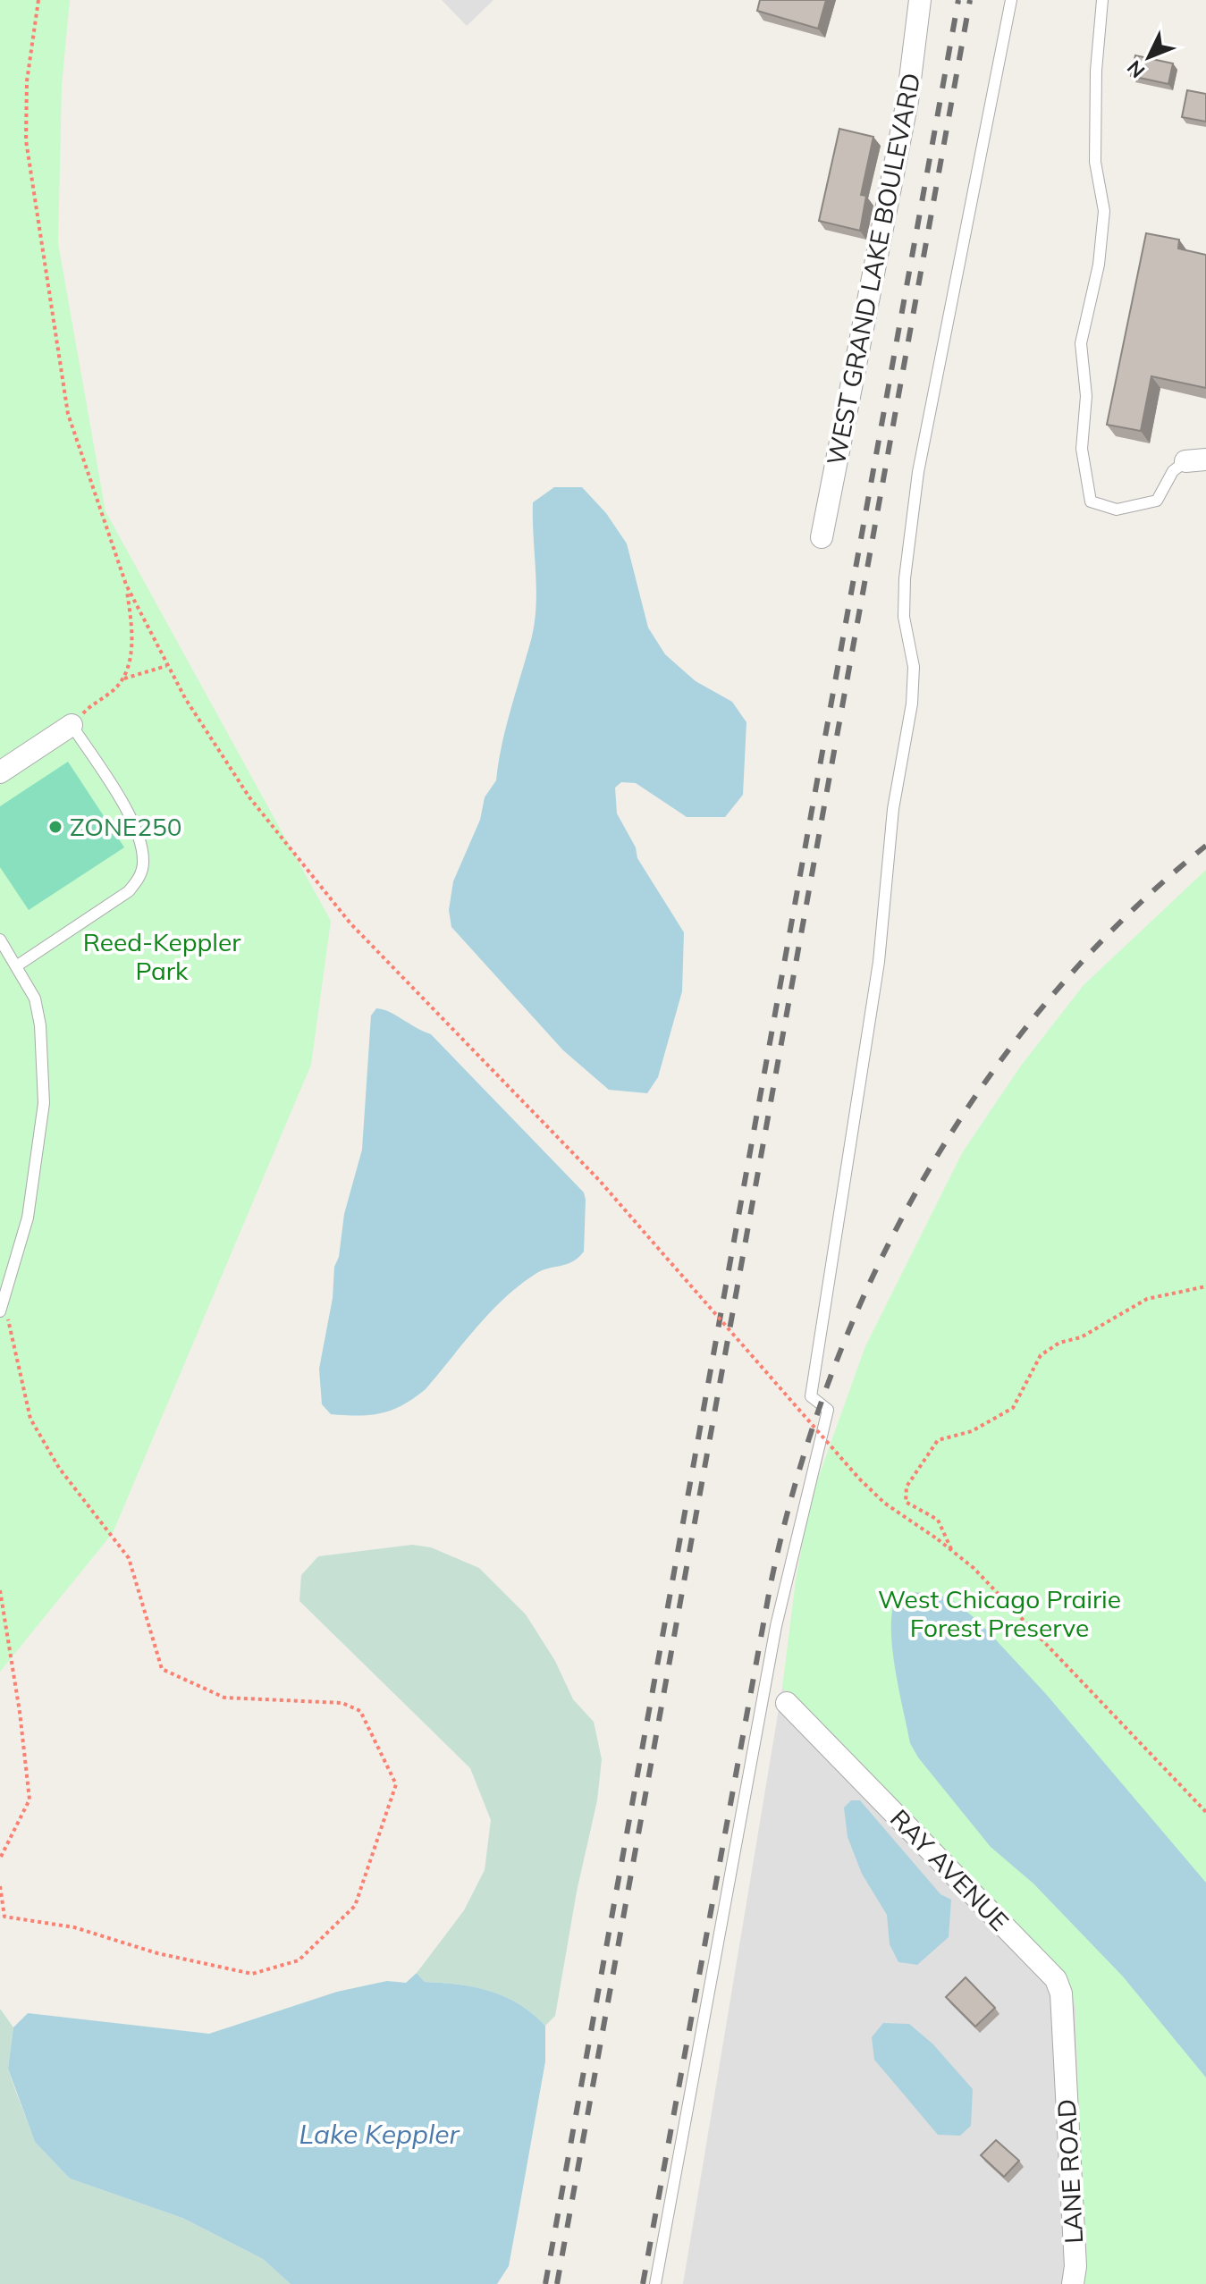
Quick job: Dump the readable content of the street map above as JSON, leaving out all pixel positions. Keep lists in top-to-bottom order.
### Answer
{
  "streets": {
    "street": ["WEST GRAND LAKE BOULEVARD", "RAY AVENUE", "LANE ROAD"]
  },
  "crossings": [
    ["RAY AVENUE", "LANE ROAD"]
  ],
  "water": ["Lake Keppler"],
  "parks": ["Reed-Keppler Park", "West Chicago Prairie Forest Preserve"],
  "places": ["ZONE250"],
  "north": "bottom left"
}
